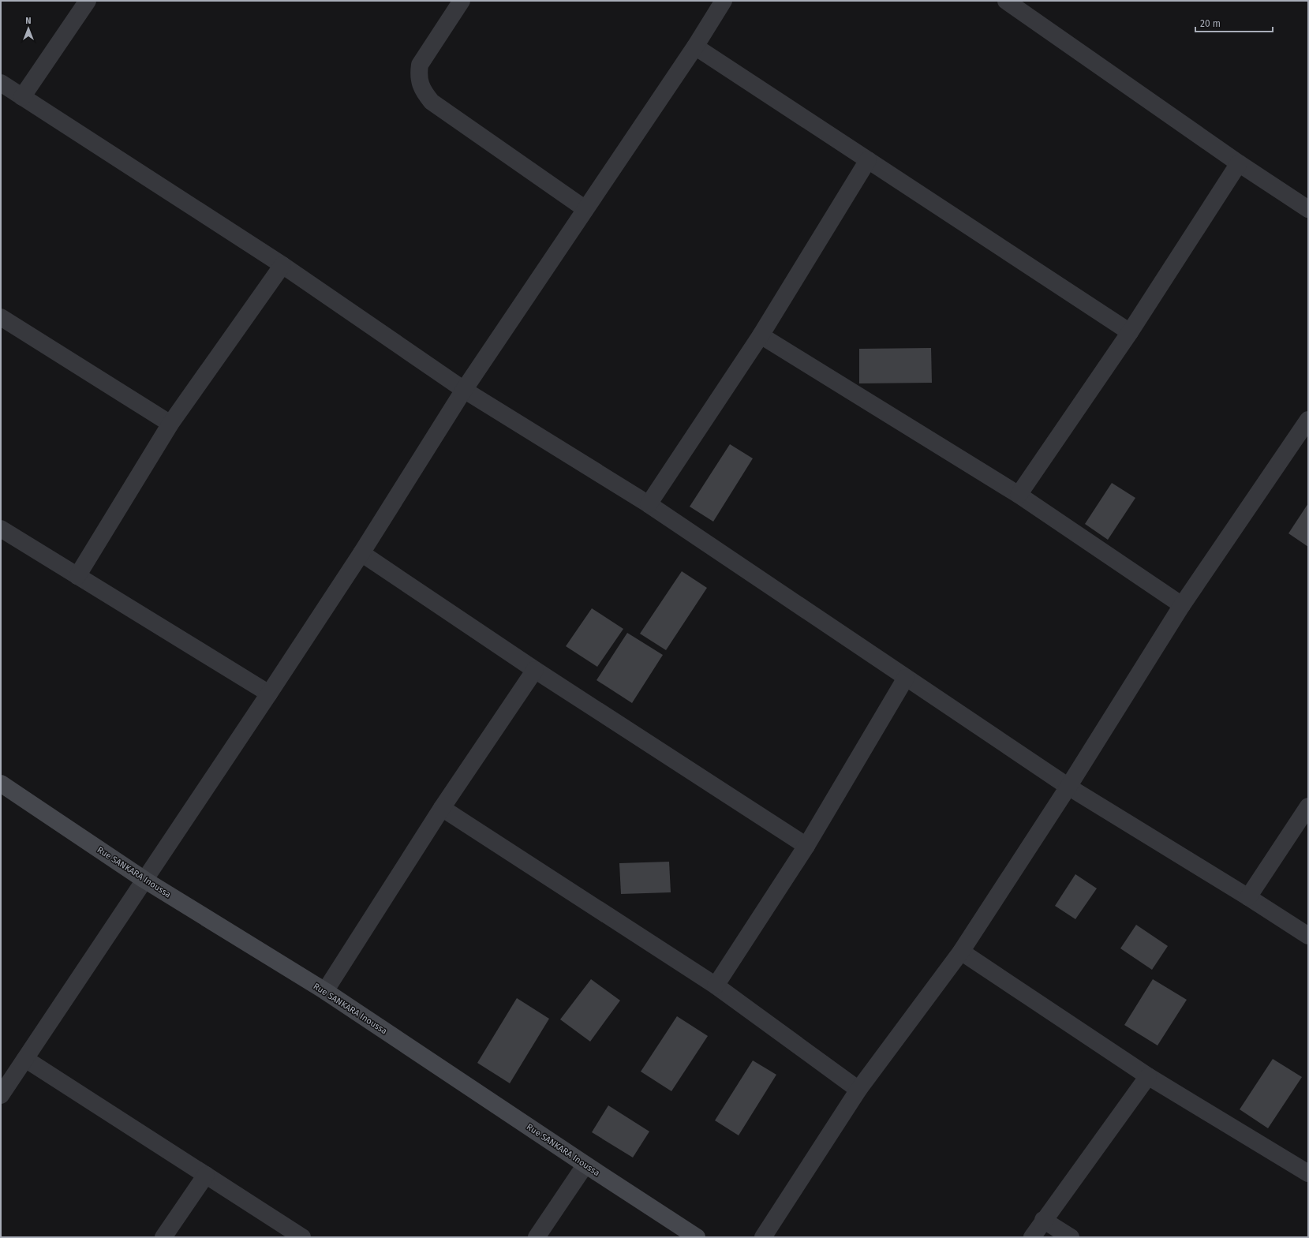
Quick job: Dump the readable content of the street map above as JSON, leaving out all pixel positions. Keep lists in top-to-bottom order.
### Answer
{
  "streets": {
    "street": ["Rue SANKARA Inoussa"]
  },
  "scale_bar": "20 m",
  "north": "top"
}
